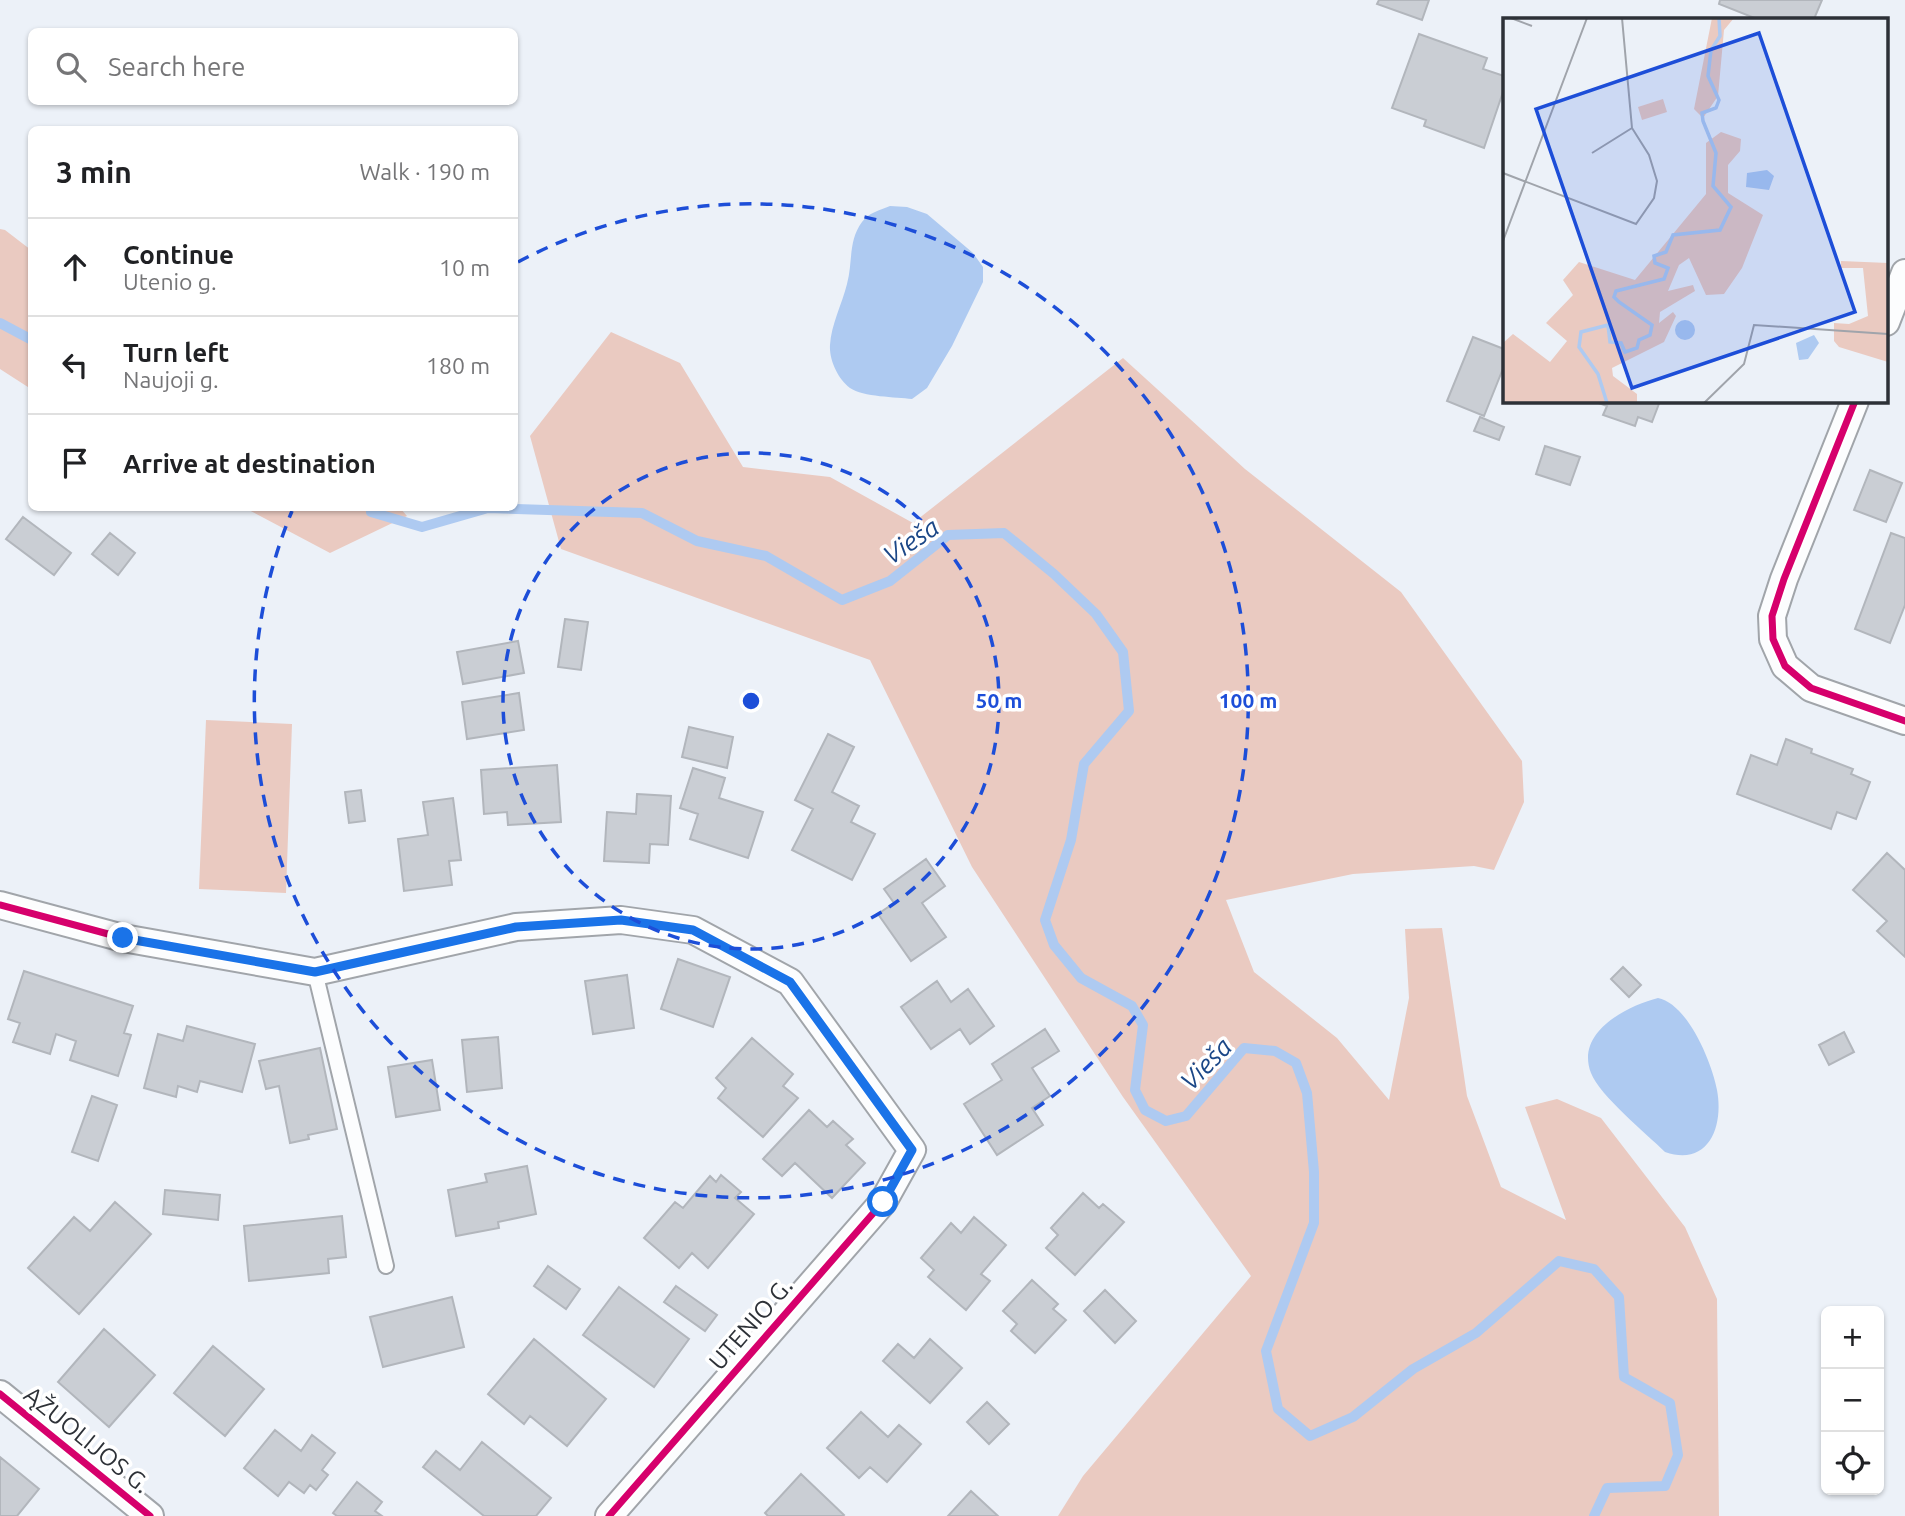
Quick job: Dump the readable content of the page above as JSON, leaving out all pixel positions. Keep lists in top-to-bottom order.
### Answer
{
  "streets": {
    "street": ["UTENIO G.", "ĄŽUOLIJOS G."]
  },
  "water": ["Vieša"],
  "page": {
    "search": "Search here",
    "heading": ["3 min", "Walk · 190 m"],
    "list": [
      ["Continue", "Utenio g.", "10 m"],
      ["Turn left", "Naujoji g.", "180 m"],
      "Arrive at destination"
    ],
    "map_buttons": ["+", "−"]
  },
  "rings": ["50 m", "100 m"]
}
